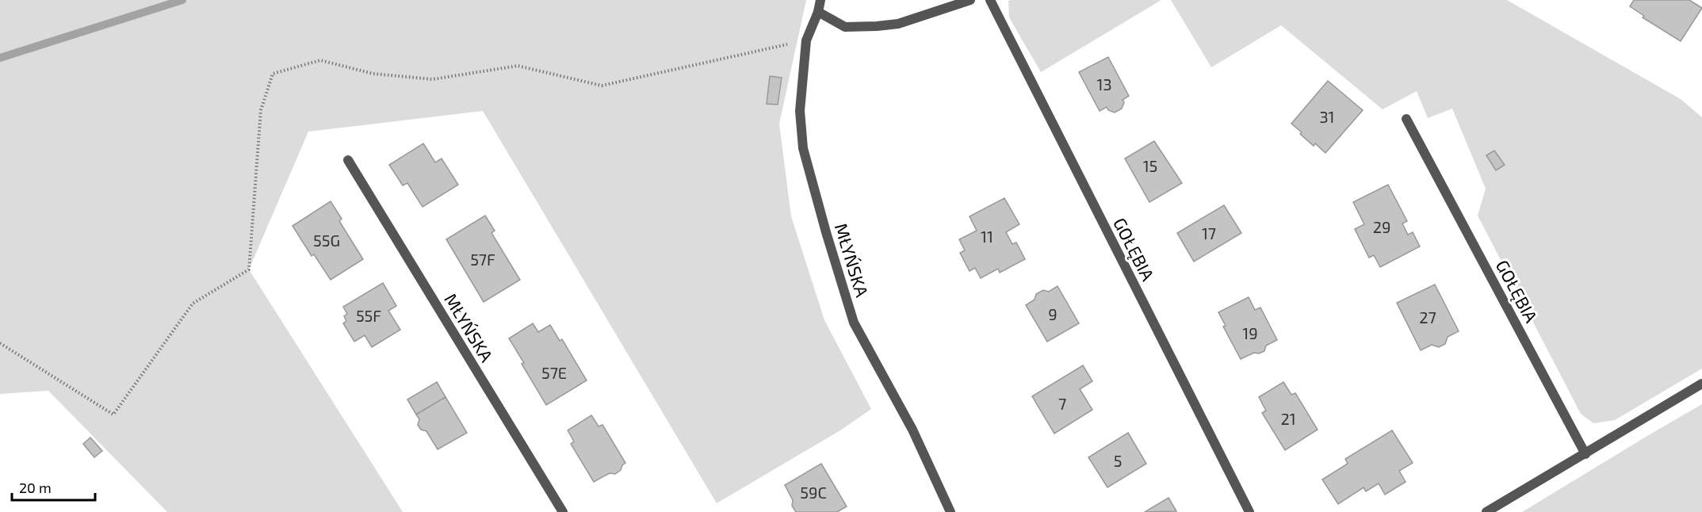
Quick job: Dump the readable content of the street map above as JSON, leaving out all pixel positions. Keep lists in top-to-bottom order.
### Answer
{
  "streets": {
    "street": ["GOŁĘBIA", "MŁYŃSKA"]
  },
  "house_numbers": [
    "13",
    "31",
    "15",
    "29",
    "17",
    "11",
    "55G",
    "57F",
    "9",
    "55F",
    "27",
    "19",
    "57E",
    "7",
    "21",
    "5",
    "59C"
  ],
  "scale_bar": "20 m"
}
